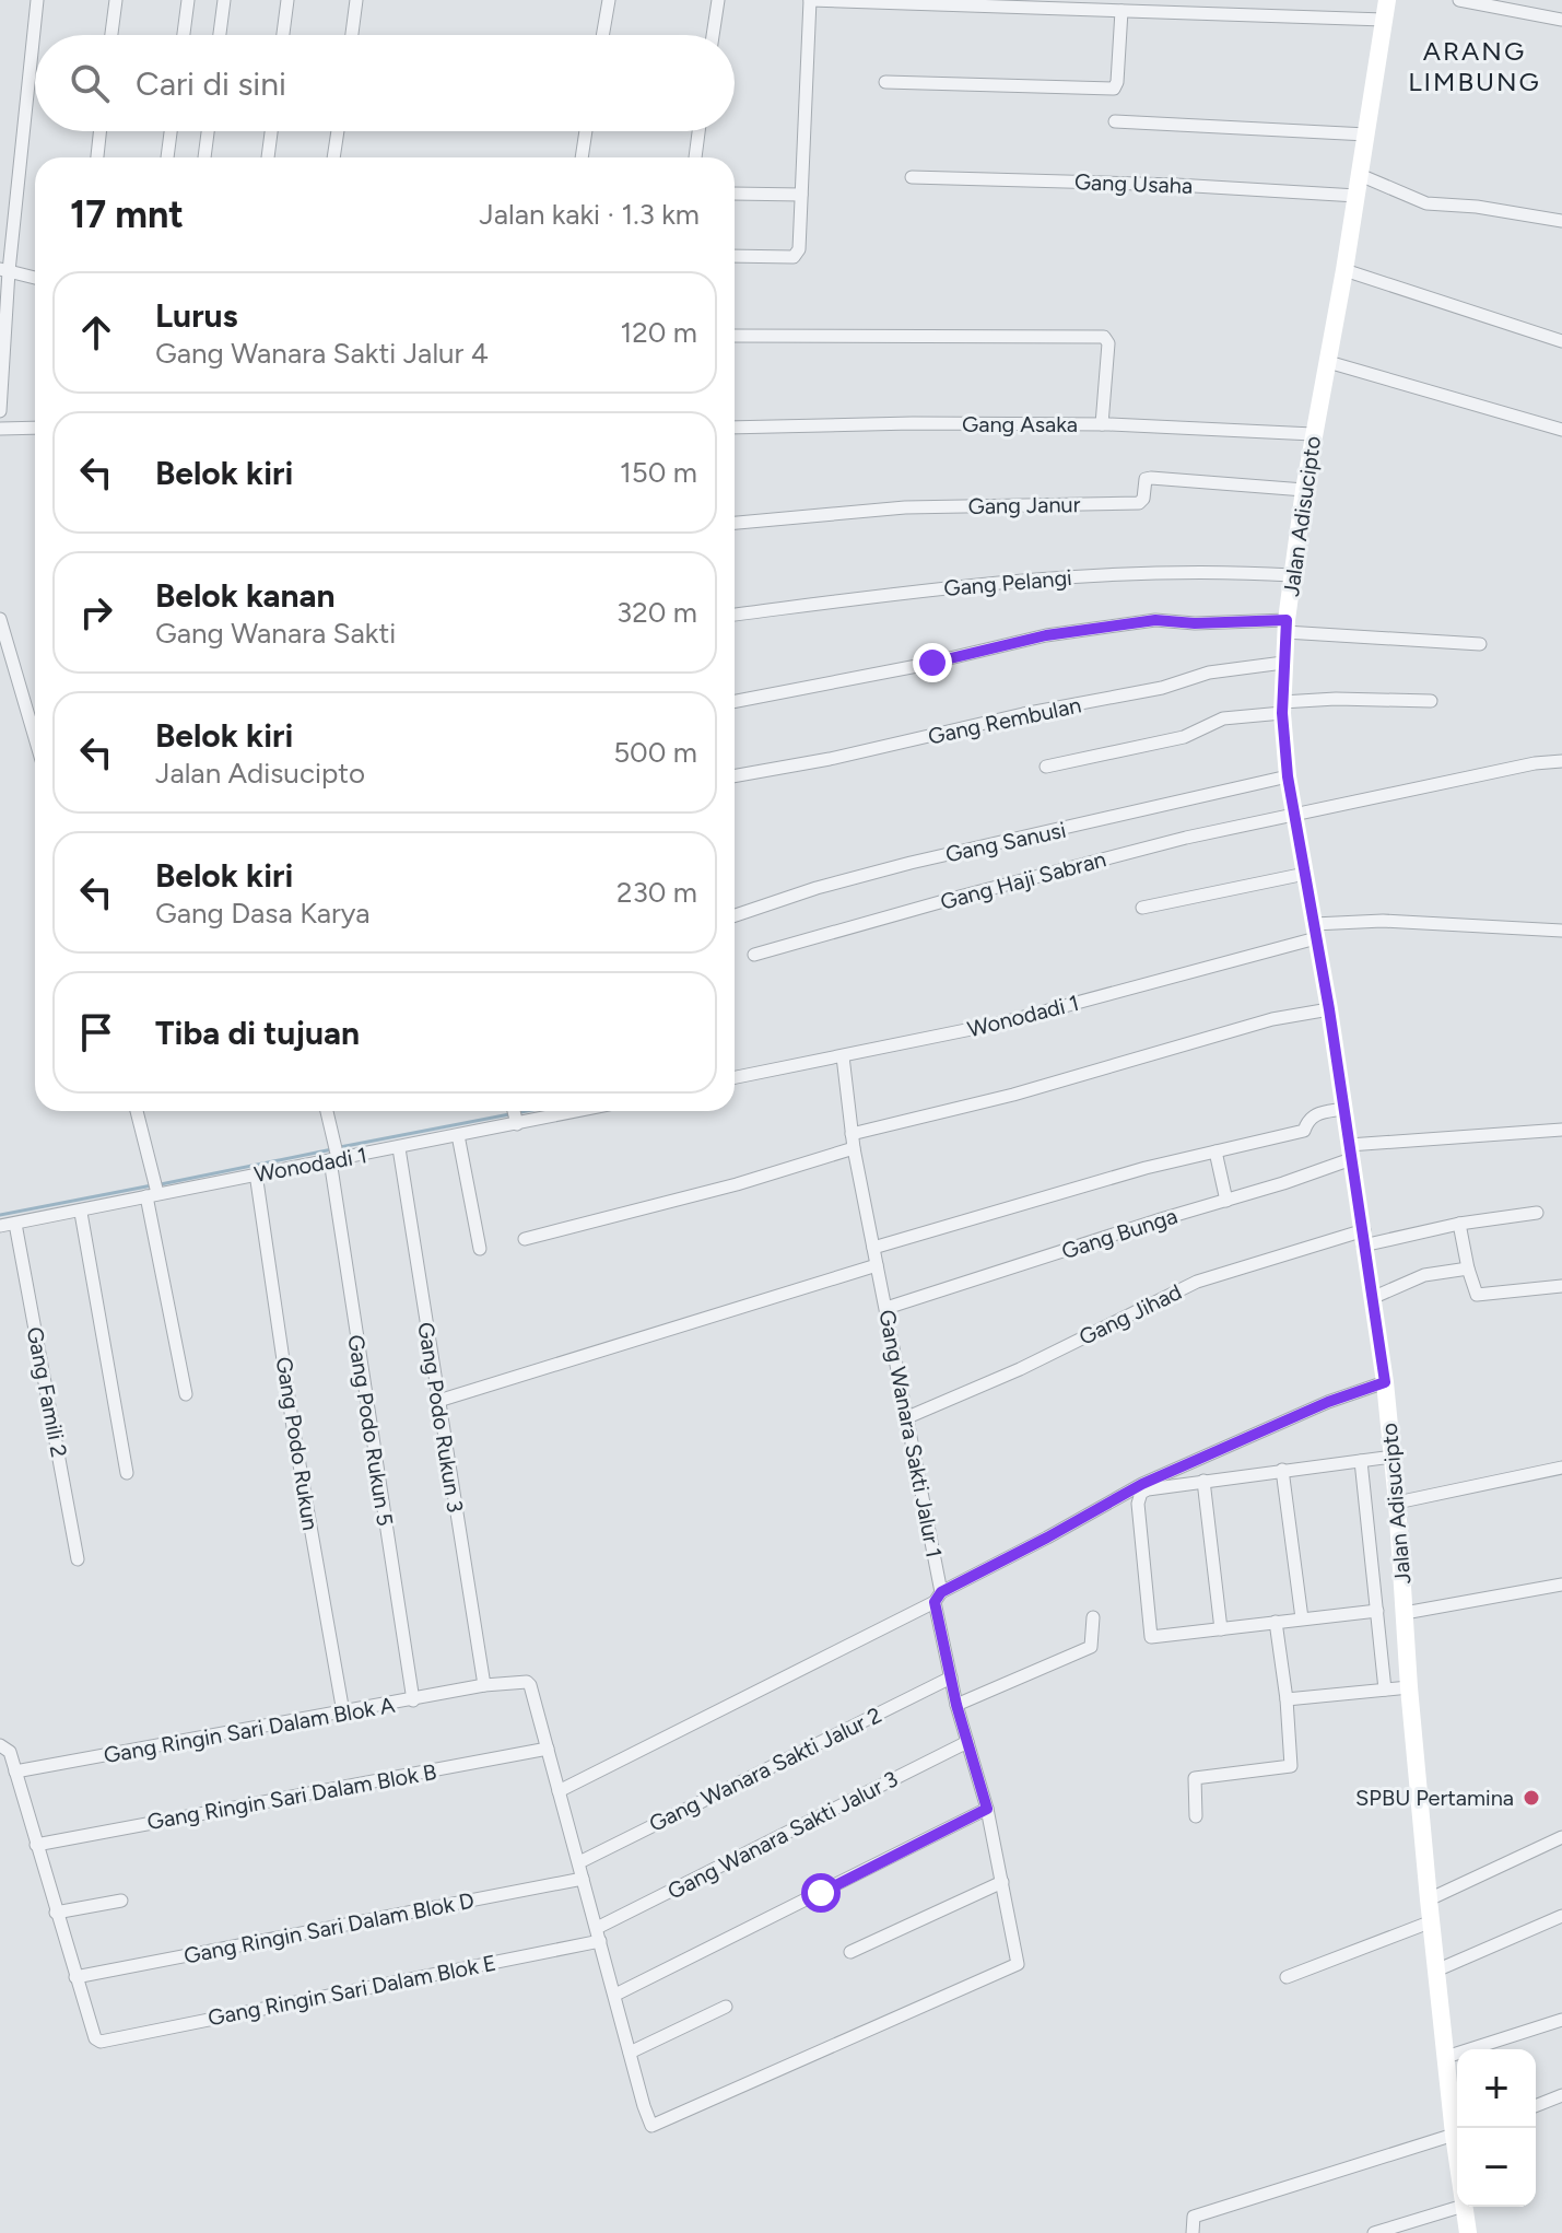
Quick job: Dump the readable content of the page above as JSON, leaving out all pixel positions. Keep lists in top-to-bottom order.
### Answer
{
  "streets": {
    "main road": ["Jalan Adisucipto"],
    "street": [
      "Gang Usaha",
      "Gang Asaka",
      "Gang Janur",
      "Gang Pelangi",
      "Gang Rembulan",
      "Gang Sanusi",
      "Gang Haji Sabran",
      "Wonodadi 1",
      "Gang Bunga",
      "Gang Jihad",
      "Gang Famili 2",
      "Gang Podo Rukun 3",
      "Gang Podo Rukun 5",
      "Gang Wanara Sakti Jalur 1",
      "Gang Podo Rukun",
      "Gang Ringin Sari Dalam Blok A",
      "Gang Wanara Sakti Jalur 2",
      "Gang Ringin Sari Dalam Blok B",
      "Gang Wanara Sakti Jalur 3",
      "Gang Ringin Sari Dalam Blok D",
      "Gang Ringin Sari Dalam Blok E"
    ]
  },
  "crossings": [
    ["Gang Usaha", "Jalan Adisucipto"],
    ["Gang Asaka", "Jalan Adisucipto"],
    ["Gang Janur", "Jalan Adisucipto"],
    ["Jalan Adisucipto", "Gang Pelangi"],
    ["Jalan Adisucipto", "Gang Rembulan"],
    ["Jalan Adisucipto", "Gang Sanusi"],
    ["Jalan Adisucipto", "Gang Haji Sabran"],
    ["Jalan Adisucipto", "Wonodadi 1"],
    ["Jalan Adisucipto", "Gang Bunga"],
    ["Jalan Adisucipto", "Gang Jihad"],
    ["Wonodadi 1", "Gang Famili 2"],
    ["Wonodadi 1", "Gang Podo Rukun 3"],
    ["Wonodadi 1", "Gang Podo Rukun 5"],
    ["Wonodadi 1", "Gang Wanara Sakti Jalur 1"],
    ["Wonodadi 1", "Gang Podo Rukun"],
    ["Gang Bunga", "Gang Wanara Sakti Jalur 1"],
    ["Gang Jihad", "Gang Wanara Sakti Jalur 1"],
    ["Gang Podo Rukun 3", "Gang Ringin Sari Dalam Blok A"],
    ["Gang Podo Rukun 5", "Gang Ringin Sari Dalam Blok A"],
    ["Gang Wanara Sakti Jalur 1", "Gang Wanara Sakti Jalur 2"],
    ["Gang Wanara Sakti Jalur 1", "Gang Wanara Sakti Jalur 3"],
    ["Gang Podo Rukun", "Gang Ringin Sari Dalam Blok A"],
    ["Gang Ringin Sari Dalam Blok A", "Gang Ringin Sari Dalam Blok B"],
    ["Gang Wanara Sakti Jalur 3", "Gang Ringin Sari Dalam Blok E"],
    ["Gang Ringin Sari Dalam Blok D", "Gang Ringin Sari Dalam Blok E"]
  ],
  "districts": ["ARANG LIMBUNG"],
  "places": ["SPBU Pertamina"],
  "page": {
    "search": "Cari di sini",
    "heading": ["17 mnt", "Jalan kaki · 1.3 km"],
    "list": [
      ["Lurus", "Gang Wanara Sakti Jalur 4", "120 m"],
      ["Belok kiri", "150 m"],
      ["Belok kanan", "Gang Wanara Sakti", "320 m"],
      ["Belok kiri", "Jalan Adisucipto", "500 m"],
      ["Belok kiri", "Gang Dasa Karya", "230 m"],
      "Tiba di tujuan"
    ],
    "map_buttons": ["+", "−"]
  }
}
